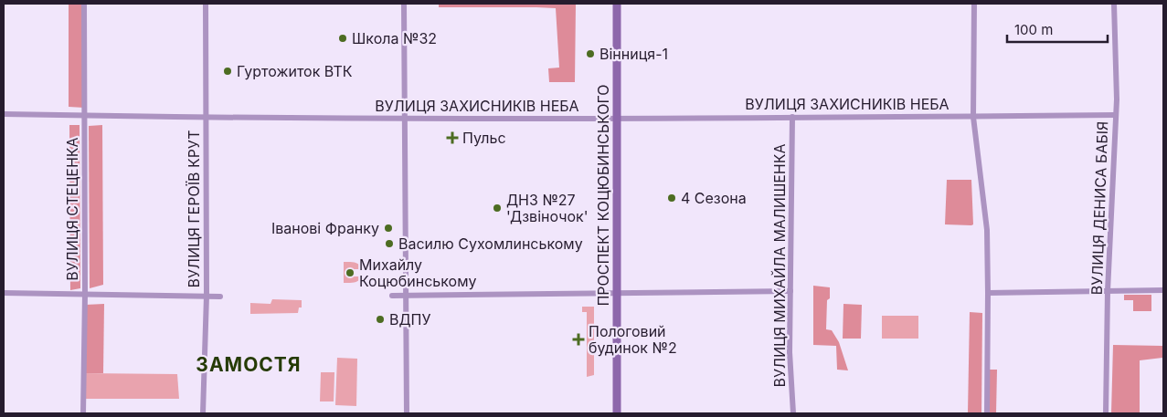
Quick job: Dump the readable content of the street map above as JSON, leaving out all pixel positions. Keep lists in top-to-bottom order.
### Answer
{
  "streets": {
    "main road": ["ПРОСПЕКТ КОЦЮБИНСЬКОГО"],
    "street": [
      "ВУЛИЦЯ ЗАХИСНИКІВ НЕБА",
      "ВУЛИЦЯ ДЕНИСА БАБІЯ",
      "ВУЛИЦЯ СТЕЦЕНКА",
      "ВУЛИЦЯ ГЕРОЇВ КРУТ",
      "ВУЛИЦЯ МИХАЙЛА МАЛИШЕНКА"
    ]
  },
  "crossings": [
    ["ВУЛИЦЯ ЗАХИСНИКІВ НЕБА", "ПРОСПЕКТ КОЦЮБИНСЬКОГО"],
    ["ВУЛИЦЯ ЗАХИСНИКІВ НЕБА", "ВУЛИЦЯ ДЕНИСА БАБІЯ"],
    ["ВУЛИЦЯ ЗАХИСНИКІВ НЕБА", "ВУЛИЦЯ СТЕЦЕНКА"],
    ["ВУЛИЦЯ ЗАХИСНИКІВ НЕБА", "ВУЛИЦЯ ГЕРОЇВ КРУТ"],
    ["ВУЛИЦЯ ЗАХИСНИКІВ НЕБА", "ВУЛИЦЯ МИХАЙЛА МАЛИШЕНКА"]
  ],
  "districts": ["ЗАМОСТЯ"],
  "places": {
    "other": [
      "Школа №32",
      "Вінниця-1",
      "Гуртожиток ВТК",
      "4 Сезона",
      "ДНЗ №27 'Дзвіночок'",
      "Іванові Франку",
      "Василю Сухомлинському",
      "Михайлу Коцюбинському",
      "ВДПУ"
    ],
    "health": ["Пульс", "Пологовий будинок №2"]
  },
  "scale_bar": "100 m"
}
